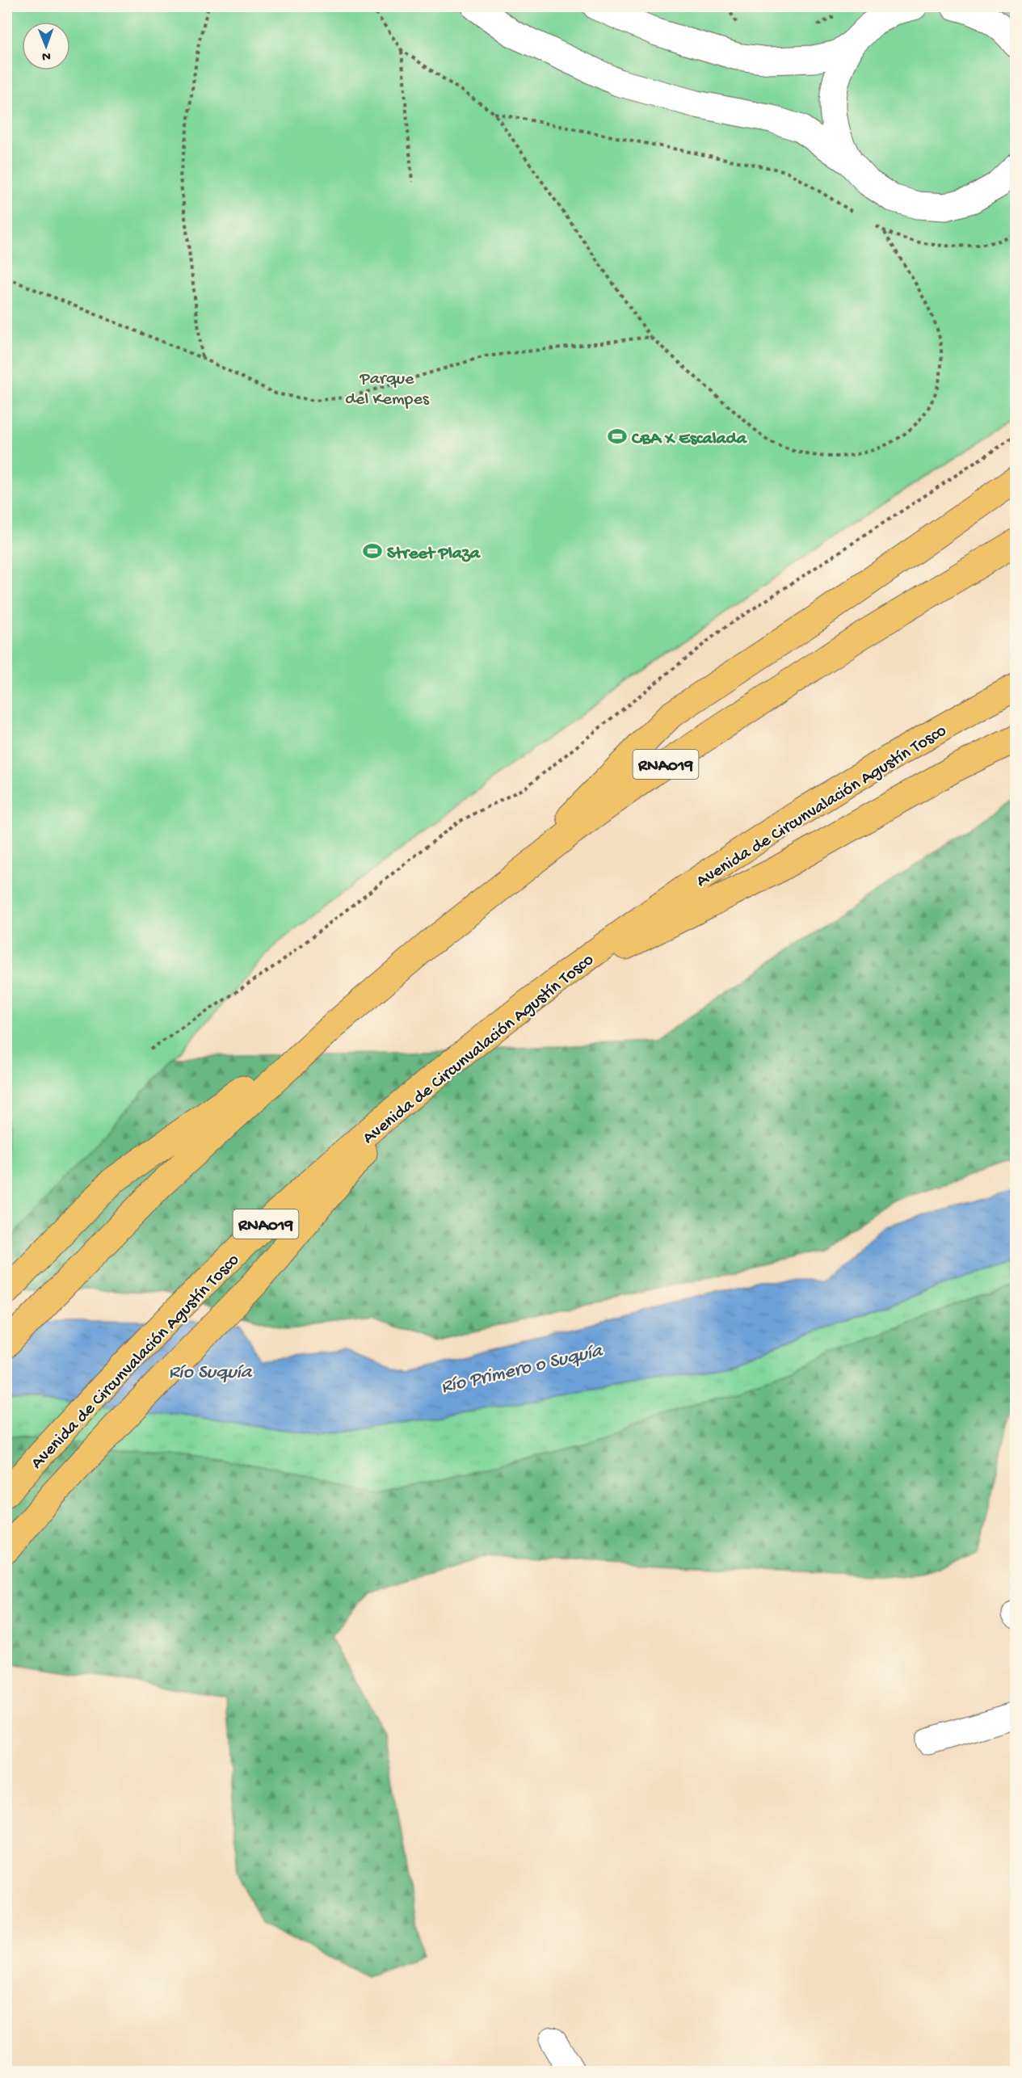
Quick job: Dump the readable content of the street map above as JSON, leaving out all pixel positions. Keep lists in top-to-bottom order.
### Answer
{
  "streets": {
    "highway": ["RNA019", "Avenida de Circunvalación Agustín Tosco"]
  },
  "water": ["Río Primero o Suquía", "Río Suquía"],
  "parks": ["Parque del Kempes"],
  "places": {
    "sports": ["CBA X Escalada", "Street Plaza"]
  },
  "north": "bottom"
}
